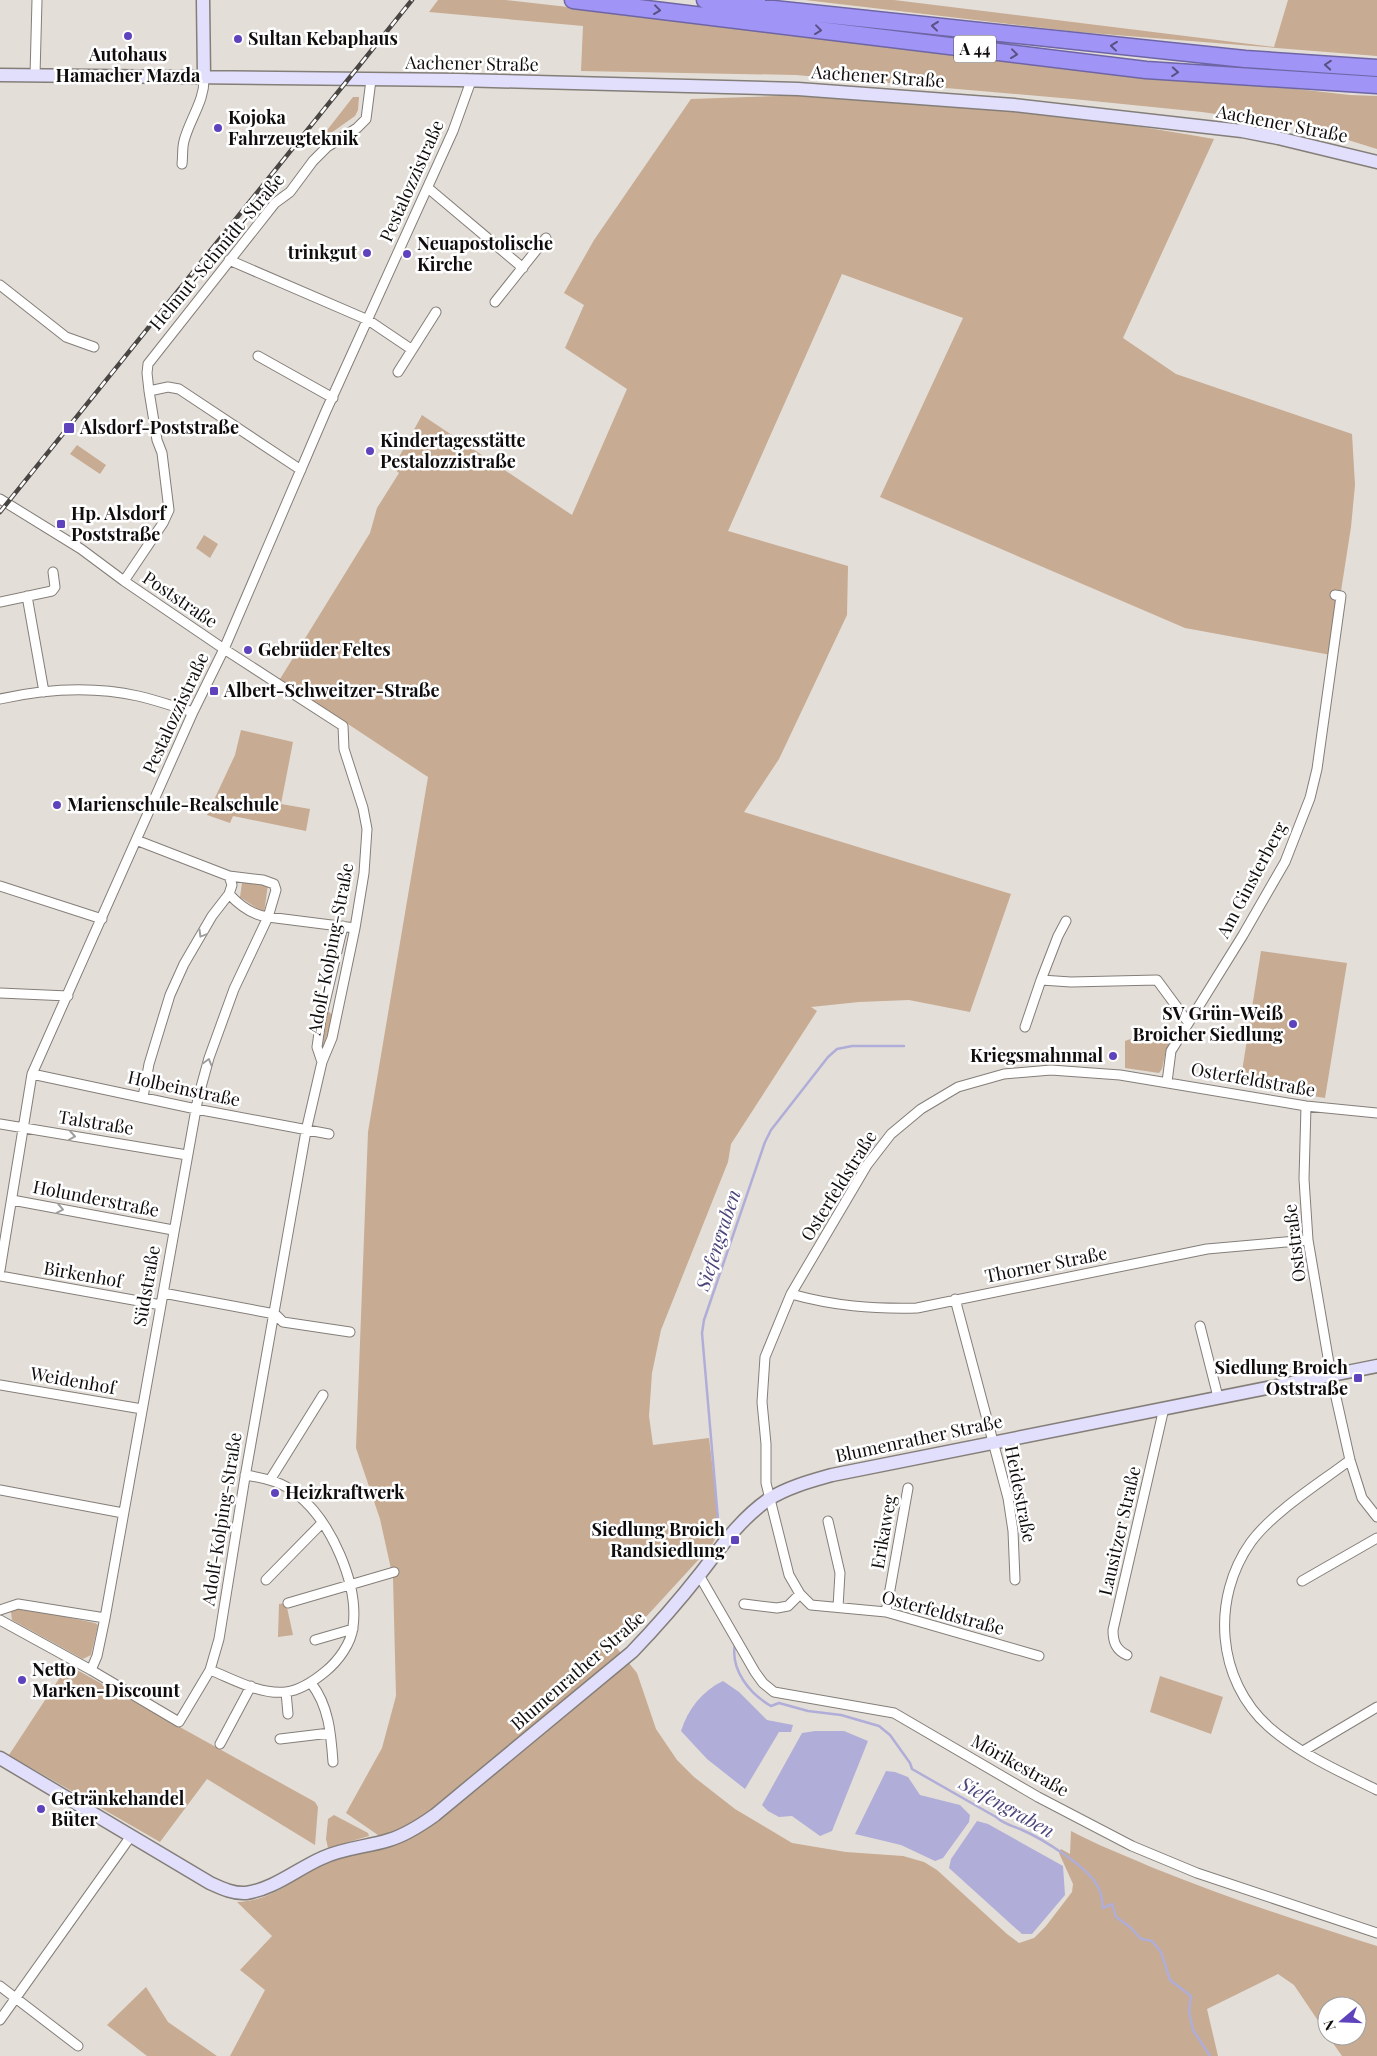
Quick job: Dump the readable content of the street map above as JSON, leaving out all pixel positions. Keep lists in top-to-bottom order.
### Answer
{
  "streets": {
    "highway": ["A 44"],
    "street": [
      "Aachener Straße",
      "Pestalozzistraße",
      "Helmut-Schmidt-Straße",
      "Poststraße",
      "Am Ginsterberg",
      "Adolf-Kolping-Straße",
      "Osterfeldstraße",
      "Holbeinstraße",
      "Talstraße",
      "Holunderstraße",
      "Oststraße",
      "Thorner Straße",
      "Birkenhof",
      "Südstraße",
      "Weidenhof",
      "Blumenrather Straße",
      "Heidestraße",
      "Lausitzer Straße",
      "Erikaweg",
      "Mörikestraße"
    ]
  },
  "crossings": [
    ["Aachener Straße", "Pestalozzistraße"],
    ["Aachener Straße", "Helmut-Schmidt-Straße"],
    ["Pestalozzistraße", "Poststraße"],
    ["Pestalozzistraße", "Holbeinstraße"],
    ["Pestalozzistraße", "Talstraße"],
    ["Pestalozzistraße", "Holunderstraße"],
    ["Helmut-Schmidt-Straße", "Poststraße"],
    ["Poststraße", "Adolf-Kolping-Straße"],
    ["Am Ginsterberg", "Osterfeldstraße"],
    ["Adolf-Kolping-Straße", "Holbeinstraße"],
    ["Adolf-Kolping-Straße", "Südstraße"],
    ["Osterfeldstraße", "Oststraße"],
    ["Osterfeldstraße", "Thorner Straße"],
    ["Osterfeldstraße", "Blumenrather Straße"],
    ["Osterfeldstraße", "Erikaweg"],
    ["Holbeinstraße", "Südstraße"],
    ["Talstraße", "Südstraße"],
    ["Holunderstraße", "Südstraße"],
    ["Oststraße", "Thorner Straße"],
    ["Oststraße", "Blumenrather Straße"],
    ["Thorner Straße", "Heidestraße"],
    ["Birkenhof", "Südstraße"],
    ["Südstraße", "Weidenhof"],
    ["Blumenrather Straße", "Heidestraße"],
    ["Blumenrather Straße", "Lausitzer Straße"],
    ["Blumenrather Straße", "Mörikestraße"]
  ],
  "one_way": ["Talstraße", "Holunderstraße"],
  "water": ["Siefengraben"],
  "places": {
    "other": [
      "Autohaus Hamacher Mazda",
      "Sultan Kebaphaus",
      "Kojoka Fahrzeugteknik",
      "trinkgut",
      "Neuapostolische Kirche",
      "Kindertagesstätte Pestalozzistraße",
      "Gebrüder Feltes",
      "Marienschule-Realschule",
      "SV Grün-Weiß Broicher Siedlung",
      "Kriegsmahnmal",
      "Heizkraftwerk",
      "Netto Marken-Discount",
      "Getränkehandel Büter"
    ],
    "transit": [
      "Alsdorf-Poststraße",
      "Hp. Alsdorf Poststraße",
      "Albert-Schweitzer-Straße",
      "Siedlung Broich Oststraße",
      "Siedlung Broich Randsiedlung"
    ]
  },
  "north": "left"
}
